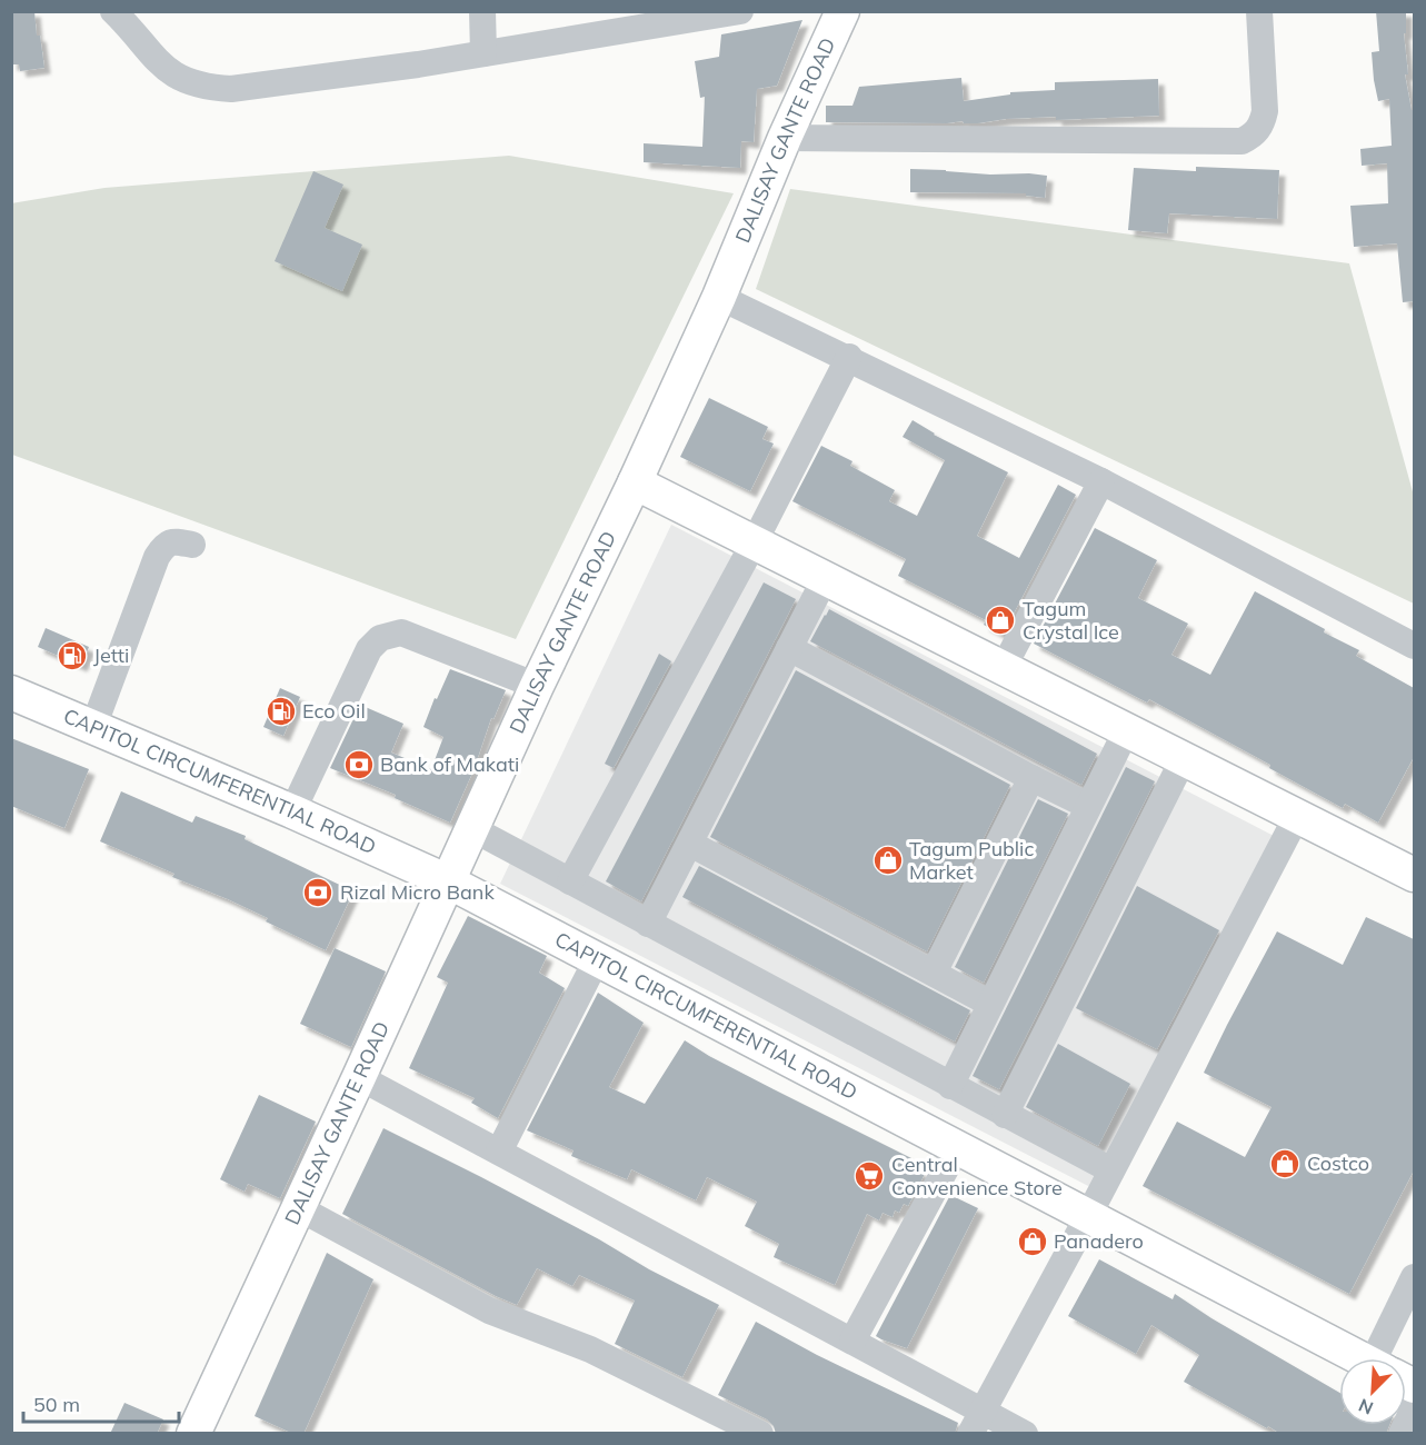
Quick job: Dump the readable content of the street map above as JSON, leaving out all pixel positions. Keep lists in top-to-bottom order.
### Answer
{
  "streets": {
    "main road": ["DALISAY GANTE ROAD", "CAPITOL CIRCUMFERENTIAL ROAD"]
  },
  "crossings": [
    ["DALISAY GANTE ROAD", "CAPITOL CIRCUMFERENTIAL ROAD"]
  ],
  "places": {
    "shop": [
      "Tagum Crystal Ice",
      "Tagum Public Market",
      "Costco",
      "Panadero"
    ],
    "fuel station": ["Jetti", "Eco Oil"],
    "bank": ["Bank of Makati", "Rizal Micro Bank"],
    "supermarket": ["Central Convenience Store"]
  },
  "scale_bar": "50 m",
  "north": "bottom left"
}
